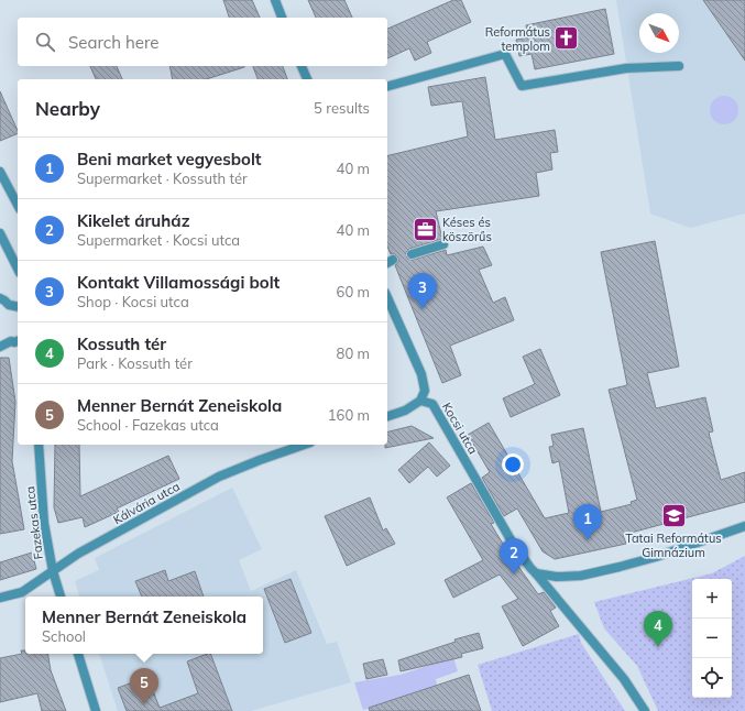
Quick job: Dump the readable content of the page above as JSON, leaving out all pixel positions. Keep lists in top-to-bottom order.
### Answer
{
  "streets": {
    "street": ["Kocsi utca", "Kálvária utca", "Fazekas utca"]
  },
  "crossings": [
    ["Kálvária utca", "Fazekas utca"]
  ],
  "places": {
    "church": ["Református templom"],
    "office": ["Késes és köszörűs"],
    "school or university": ["Tatai Református Gimnázium"]
  },
  "north": "bottom right",
  "page": {
    "search": "Search here",
    "heading": ["Nearby", "5 results"],
    "list": [
      {
        "mark": "1",
        "name": "Beni market vegyesbolt",
        "note": "Supermarket · Kossuth tér",
        "value": "40 m"
      },
      {
        "mark": "2",
        "name": "Kikelet áruház",
        "note": "Supermarket · Kocsi utca",
        "value": "40 m"
      },
      {
        "mark": "3",
        "name": "Kontakt Villamossági bolt",
        "note": "Shop · Kocsi utca",
        "value": "60 m"
      },
      {
        "mark": "4",
        "name": "Kossuth tér",
        "note": "Park · Kossuth tér",
        "value": "80 m"
      },
      {
        "mark": "5",
        "name": "Menner Bernát Zeneiskola",
        "note": "School · Fazekas utca",
        "value": "160 m"
      }
    ],
    "pins": [
      "3",
      "1",
      "2",
      "4",
      "5"
    ],
    "map_buttons": ["+", "−"],
    "popup": ["Menner Bernát Zeneiskola", "School"]
  }
}
